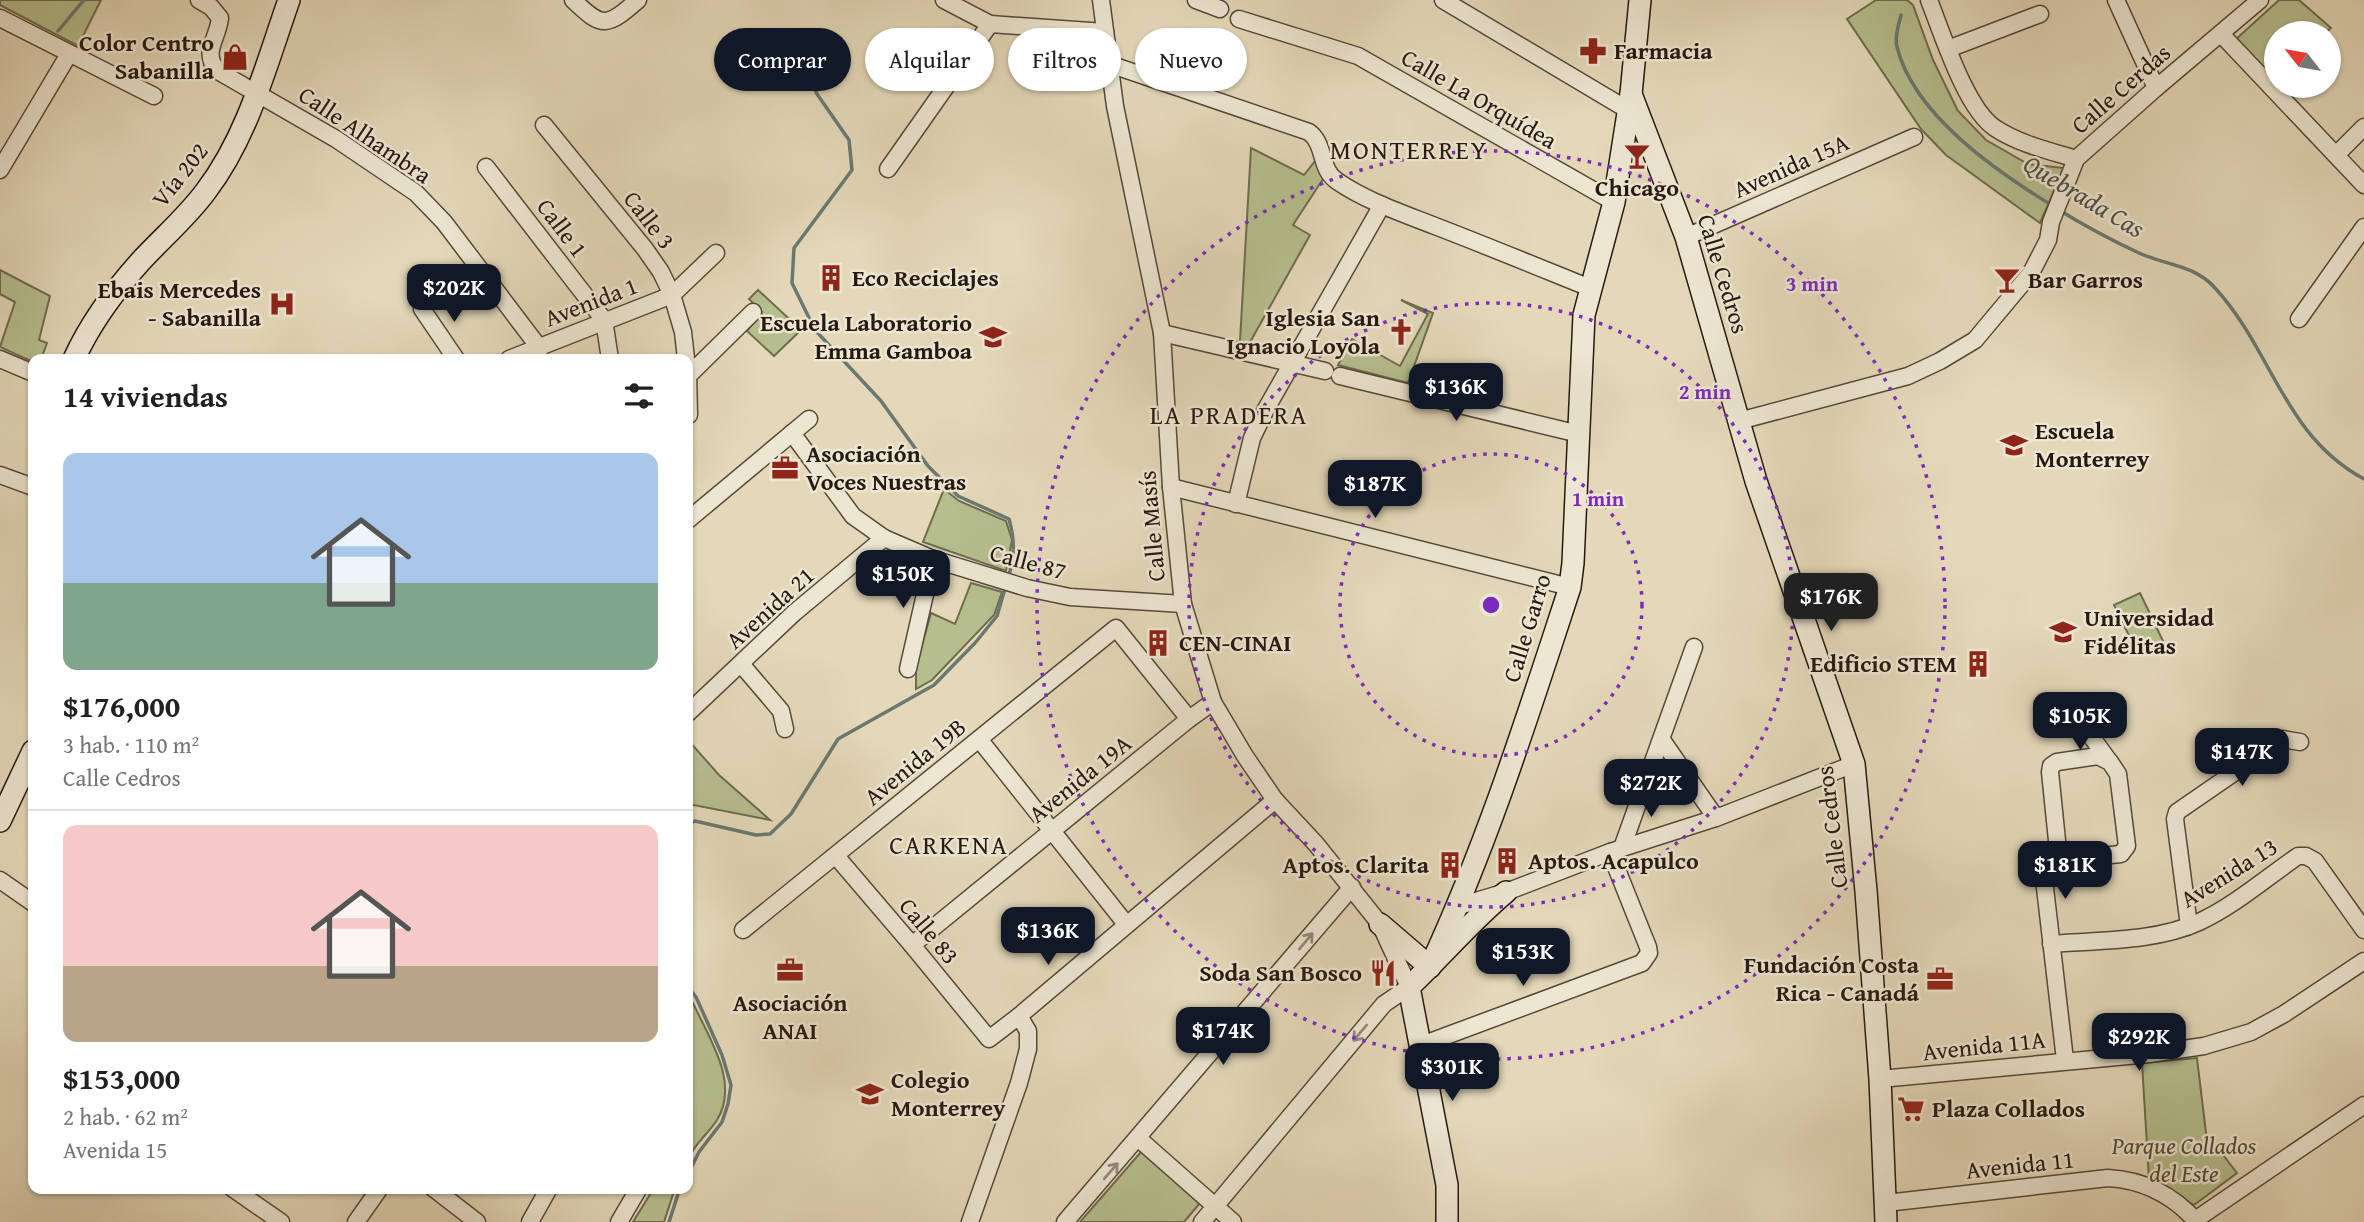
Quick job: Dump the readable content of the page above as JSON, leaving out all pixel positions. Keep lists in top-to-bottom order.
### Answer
{
  "streets": {
    "street": [
      "Calle Cerdas",
      "Calle La Orquídea",
      "Calle Alhambra",
      "Avenida 15A",
      "Vía 202",
      "Calle 3",
      "Calle 1",
      "Calle Cedros",
      "Avenida 1",
      "Calle Masís",
      "Calle 87",
      "Avenida 21",
      "Calle Garro",
      "Avenida 19B",
      "Avenida 19A",
      "Avenida 13",
      "Calle 83",
      "Avenida 11A",
      "Avenida 11"
    ]
  },
  "crossings": [
    ["Calle Cerdas", "Calle Cedros"],
    ["Calle La Orquídea", "Calle Garro"],
    ["Calle Alhambra", "Vía 202"],
    ["Calle Alhambra", "Avenida 1"],
    ["Avenida 15A", "Calle Cedros"],
    ["Calle 3", "Avenida 1"],
    ["Calle 1", "Avenida 1"],
    ["Calle Cedros", "Calle Garro"],
    ["Calle Cedros", "Avenida 11A"],
    ["Calle Cedros", "Avenida 11"],
    ["Calle Masís", "Calle 87"],
    ["Calle Masís", "Calle Garro"],
    ["Calle Masís", "Avenida 19A"],
    ["Calle 87", "Avenida 21"],
    ["Avenida 19B", "Avenida 19A"],
    ["Avenida 19B", "Calle 83"],
    ["Avenida 19A", "Calle 83"]
  ],
  "districts": ["MONTERREY", "LA PRADERA", "CARKENA"],
  "water": ["Quebrada Cas"],
  "parks": ["Parque Collados del Este"],
  "places": {
    "pharmacy": ["Farmacia"],
    "shop": ["Color Centro Sabanilla"],
    "bar": ["Chicago", "Bar Garros"],
    "building": [
      "Eco Reciclajes",
      "CEN-CINAI",
      "Edificio STEM",
      "Aptos. Acapulco",
      "Aptos. Clarita"
    ],
    "hospital": ["Ebais Mercedes - Sabanilla"],
    "church": ["Iglesia San Ignacio Loyola"],
    "school or university": [
      "Escuela Laboratorio Emma Gamboa",
      "Escuela Monterrey",
      "Universidad Fidélitas",
      "Colegio Monterrey"
    ],
    "office": ["Asociación Voces Nuestras", "Asociación ANAI", "Fundación Costa Rica - Canadá"],
    "restaurant": ["Soda San Bosco"],
    "supermarket": ["Plaza Collados"]
  },
  "north": "top left",
  "page": {
    "chip": [
      "Comprar",
      "Alquilar",
      "Filtros",
      "Nuevo"
    ],
    "price": [
      "$202K",
      "$136K",
      "$187K",
      "$150K",
      "$176K",
      "$105K",
      "$147K",
      "$272K",
      "$181K",
      "$136K",
      "$153K",
      "$174K",
      "$292K",
      "$301K"
    ],
    "heading": "14 viviendas",
    "list": [
      {
        "name": "$176,000",
        "note": "3 hab. · 110 m² · Calle Cedros"
      },
      {
        "name": "$153,000",
        "note": "2 hab. · 62 m² · Avenida 15"
      }
    ]
  },
  "rings": ["3 min", "2 min", "1 min"]
}
